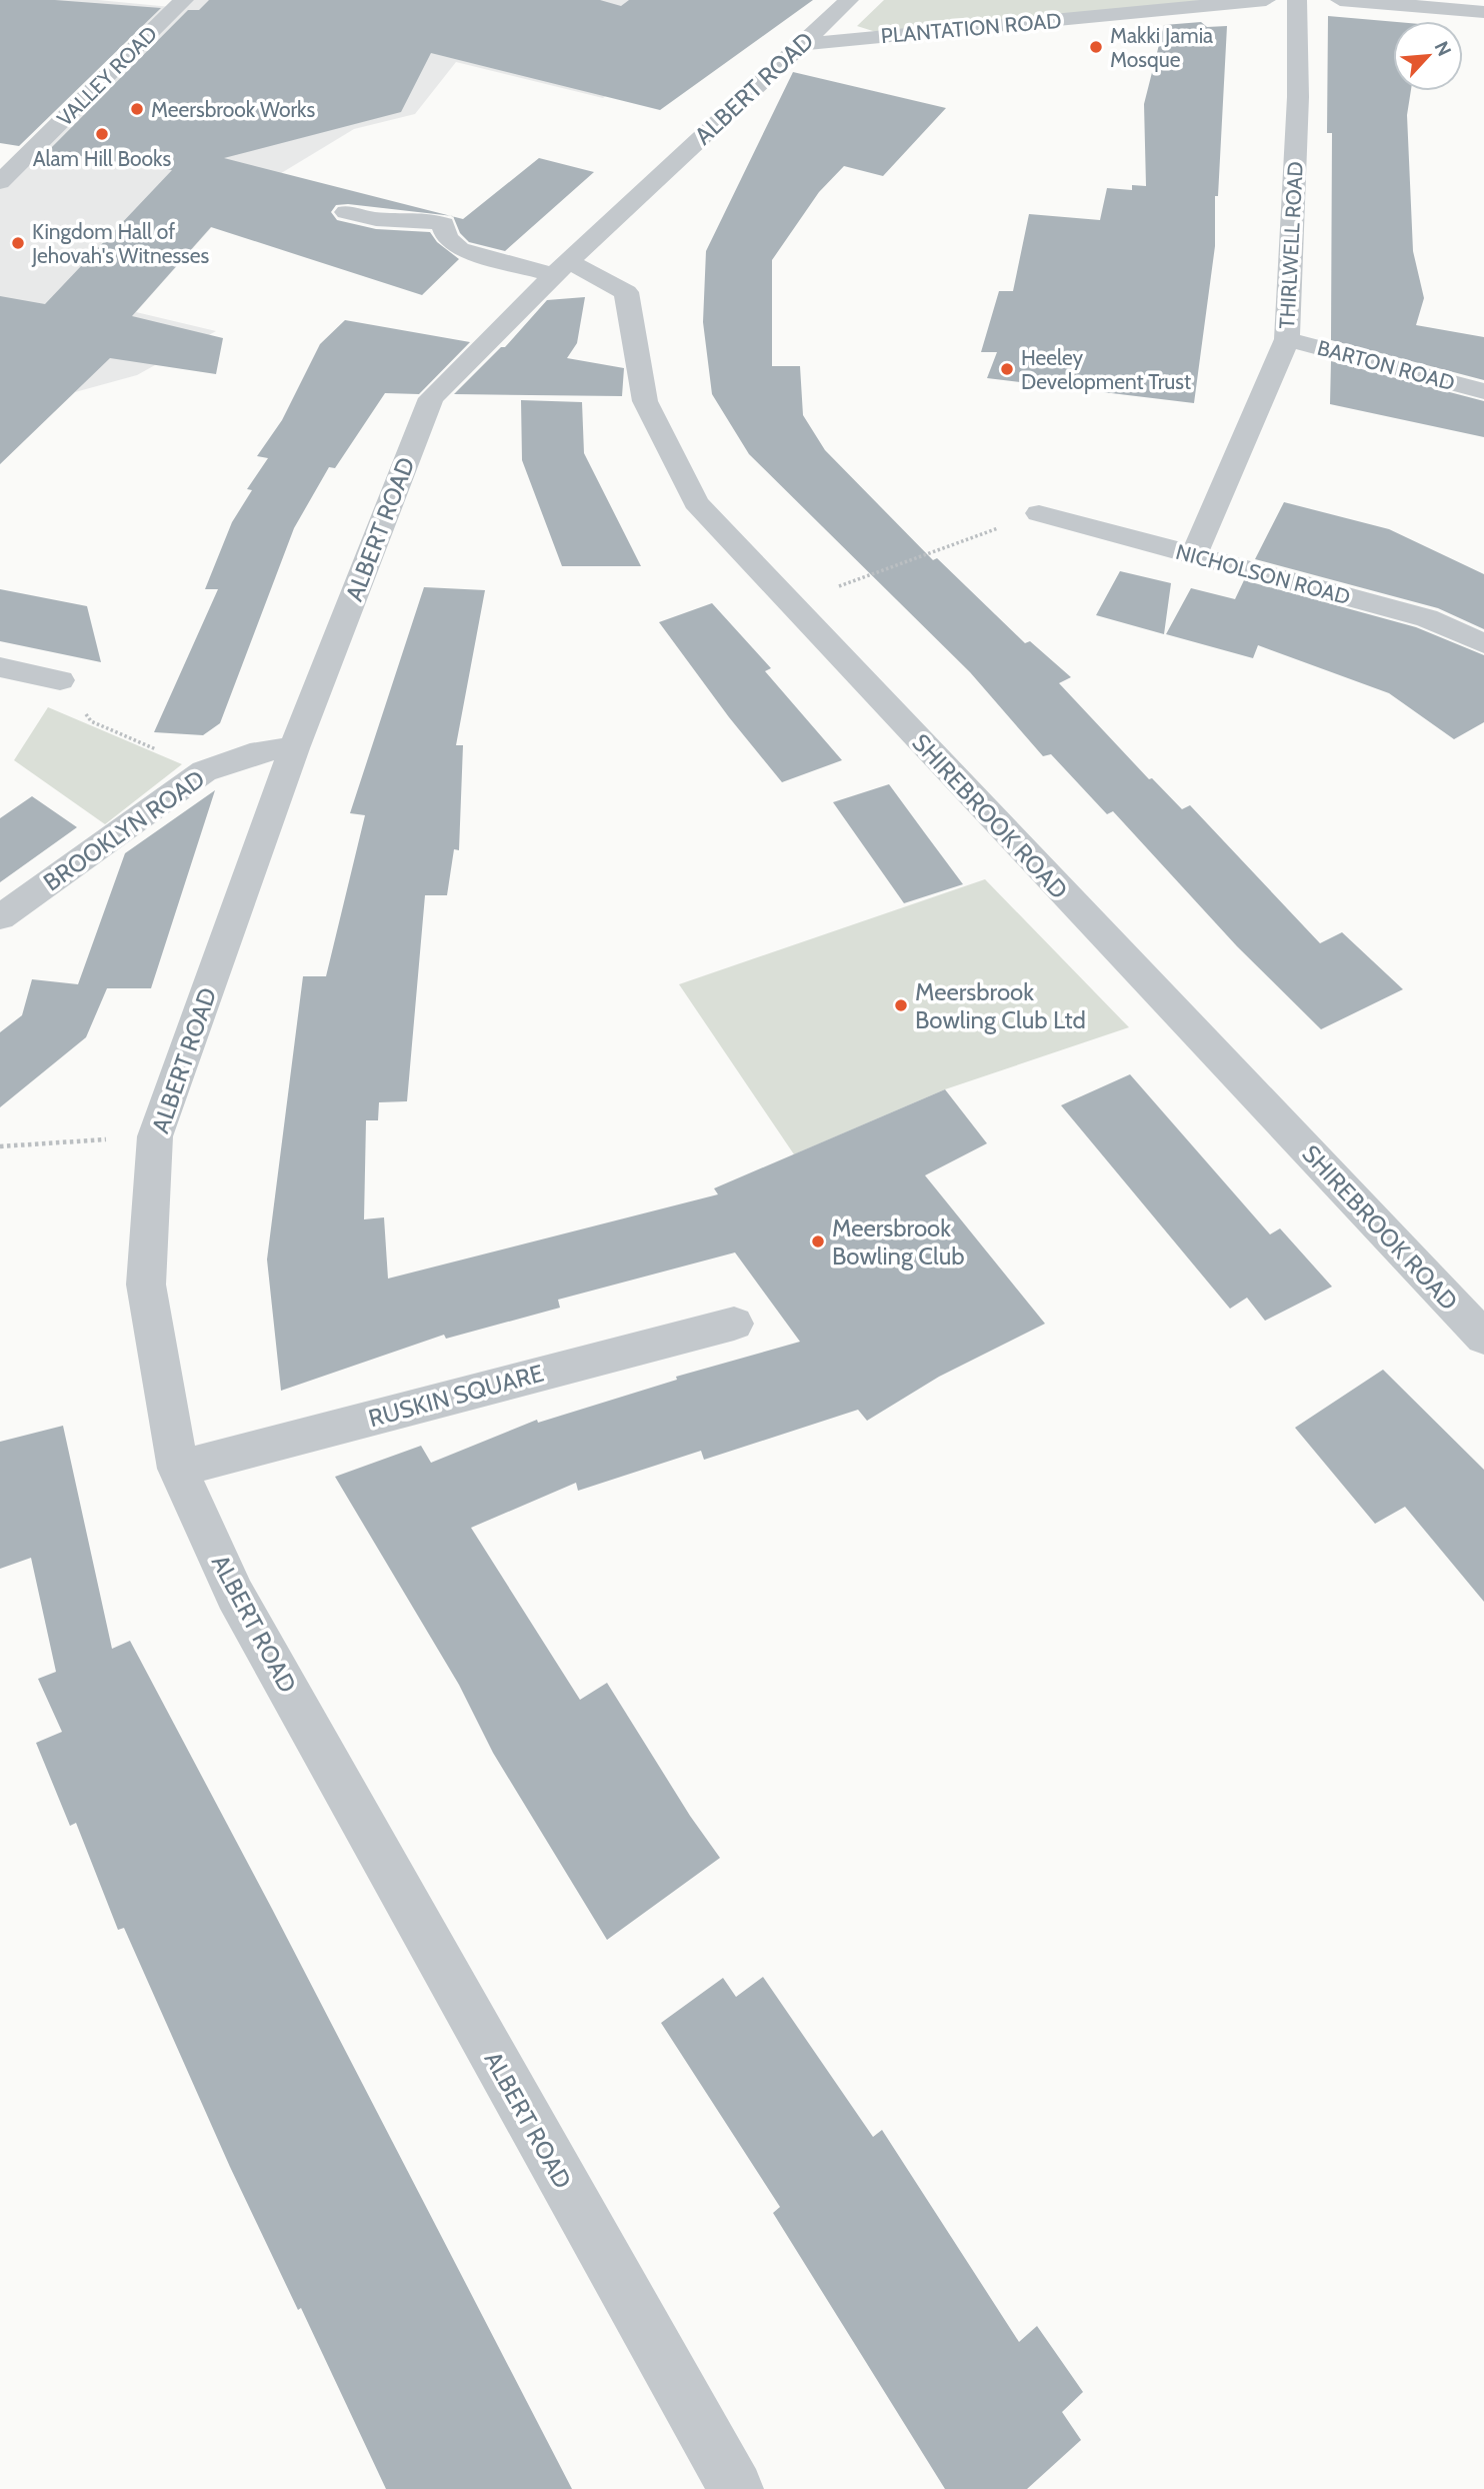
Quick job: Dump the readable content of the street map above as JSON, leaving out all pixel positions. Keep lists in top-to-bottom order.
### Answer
{
  "streets": {
    "street": [
      "PLANTATION ROAD",
      "VALLEY ROAD",
      "ALBERT ROAD",
      "THIRLWELL ROAD",
      "BARTON ROAD",
      "NICHOLSON ROAD",
      "SHIREBROOK ROAD",
      "BROOKLYN ROAD",
      "RUSKIN SQUARE"
    ]
  },
  "crossings": [
    ["PLANTATION ROAD", "ALBERT ROAD"],
    ["ALBERT ROAD", "SHIREBROOK ROAD"],
    ["ALBERT ROAD", "BROOKLYN ROAD"],
    ["ALBERT ROAD", "RUSKIN SQUARE"],
    ["THIRLWELL ROAD", "BARTON ROAD"],
    ["THIRLWELL ROAD", "NICHOLSON ROAD"]
  ],
  "places": [
    "Makki Jamia Mosque",
    "Meersbrook Works",
    "Alam Hill Books",
    "Kingdom Hall of Jehovah's Witnesses",
    "Heeley Development Trust",
    "Meersbrook Bowling Club Ltd",
    "Meersbrook Bowling Club"
  ],
  "north": "top right"
}
